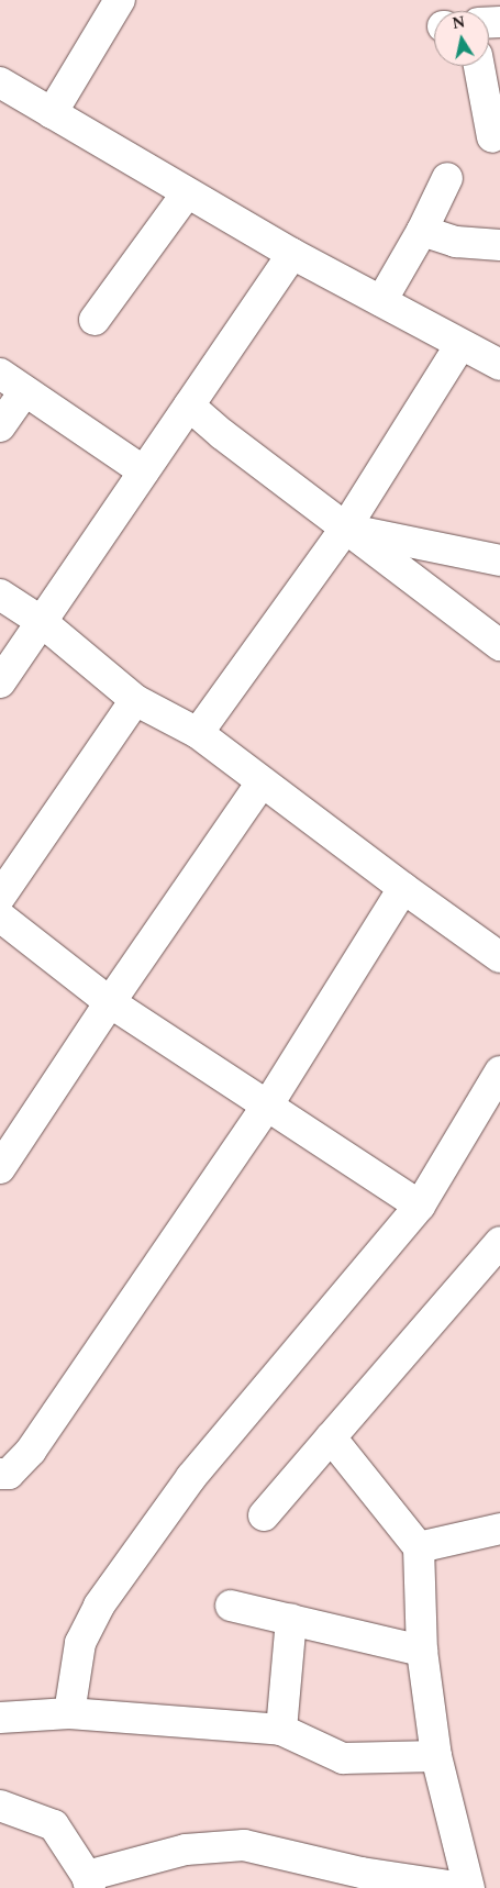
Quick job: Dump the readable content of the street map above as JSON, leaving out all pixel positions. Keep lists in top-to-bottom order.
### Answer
{
  "north": "top"
}
